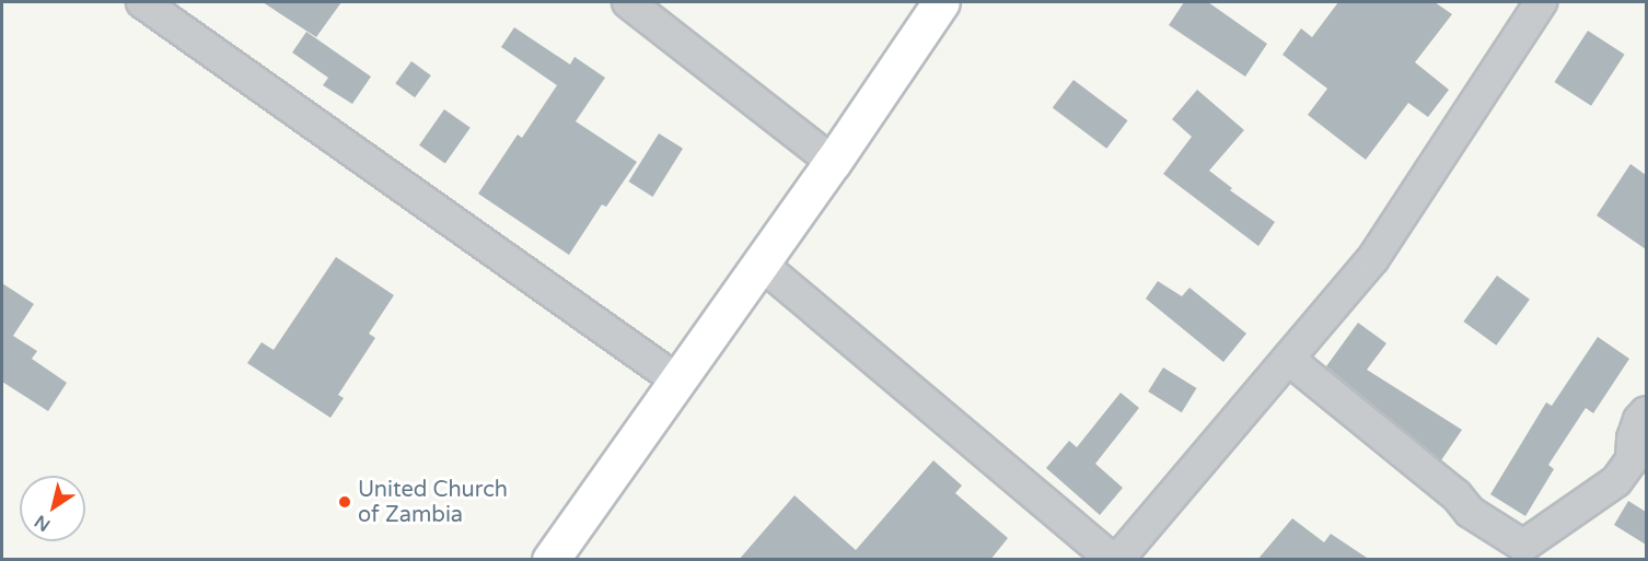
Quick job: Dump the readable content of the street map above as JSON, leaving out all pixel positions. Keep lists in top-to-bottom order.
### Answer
{
  "places": ["United Church of Zambia"],
  "north": "bottom left"
}
